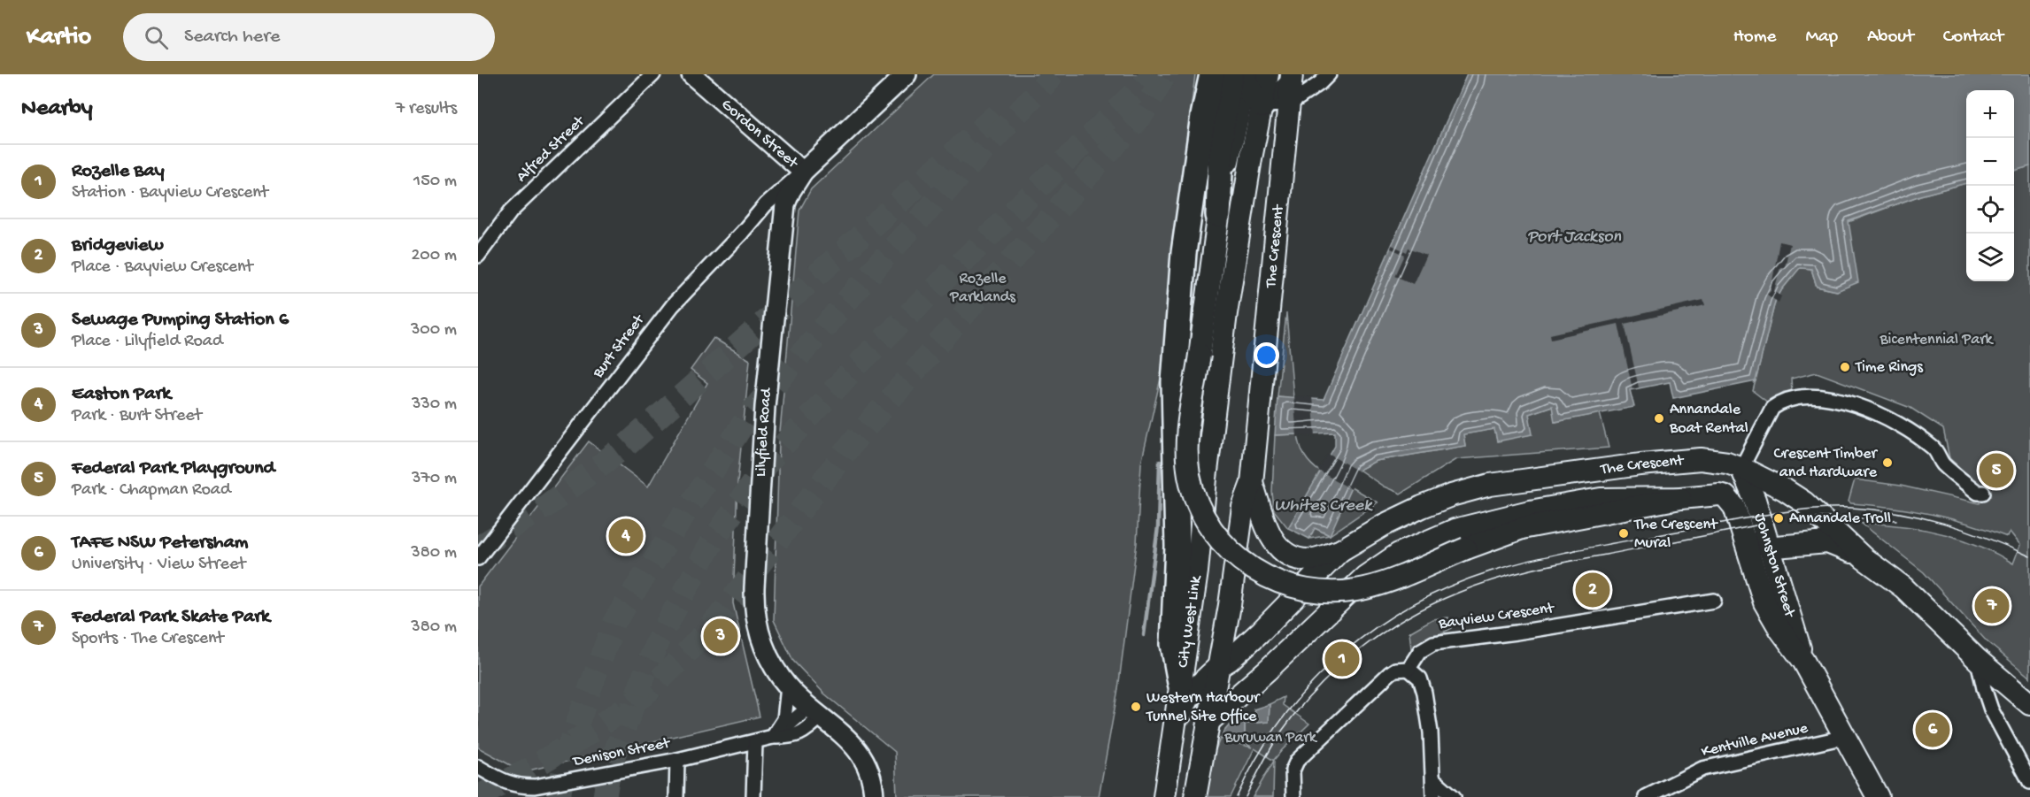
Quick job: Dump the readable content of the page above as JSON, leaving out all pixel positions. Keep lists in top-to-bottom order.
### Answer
{
  "streets": {
    "main road": [
      "Gordon Street",
      "The Crescent",
      "Lilyfield Road",
      "Johnston Street",
      "City West Link"
    ],
    "street": [
      "Alfred Street",
      "Burt Street",
      "Bayview Crescent",
      "Kentville Avenue",
      "Denison Street"
    ]
  },
  "crossings": [
    ["Gordon Street", "Burt Street"],
    ["Gordon Street", "Lilyfield Road"],
    ["The Crescent", "Johnston Street"],
    ["The Crescent", "City West Link"],
    ["Burt Street", "Lilyfield Road"],
    ["Lilyfield Road", "Denison Street"],
    ["Johnston Street", "Kentville Avenue"]
  ],
  "water": ["Port Jackson", "Whites Creek"],
  "parks": ["Rozelle Parklands", "Bicentennial Park", "Buruwan Park"],
  "places": [
    "Time Rings",
    "Annandale Boat Rental",
    "Crescent Timber and Hardware",
    "Annandale Troll",
    "The Crescent Mural",
    "Western Harbour Tunnel Site Office"
  ],
  "page": {
    "header": "Kartio",
    "search": "Search here",
    "nav": [
      "Home",
      "Map",
      "About",
      "Contact"
    ],
    "heading": ["Nearby", "7 results"],
    "map_buttons": ["+", "−"],
    "list": [
      {
        "mark": "1",
        "name": "Rozelle Bay",
        "note": "Station · Bayview Crescent",
        "value": "150 m"
      },
      {
        "mark": "2",
        "name": "Bridgeview",
        "note": "Place · Bayview Crescent",
        "value": "200 m"
      },
      {
        "mark": "3",
        "name": "Sewage Pumping Station 6",
        "note": "Place · Lilyfield Road",
        "value": "300 m"
      },
      {
        "mark": "4",
        "name": "Easton Park",
        "note": "Park · Burt Street",
        "value": "330 m"
      },
      {
        "mark": "5",
        "name": "Federal Park Playground",
        "note": "Park · Chapman Road",
        "value": "370 m"
      },
      {
        "mark": "6",
        "name": "TAFE NSW Petersham",
        "note": "University · View Street",
        "value": "380 m"
      },
      {
        "mark": "7",
        "name": "Federal Park Skate Park",
        "note": "Sports · The Crescent",
        "value": "380 m"
      }
    ],
    "pins": [
      "5",
      "4",
      "2",
      "7",
      "3",
      "1",
      "6"
    ]
  }
}
